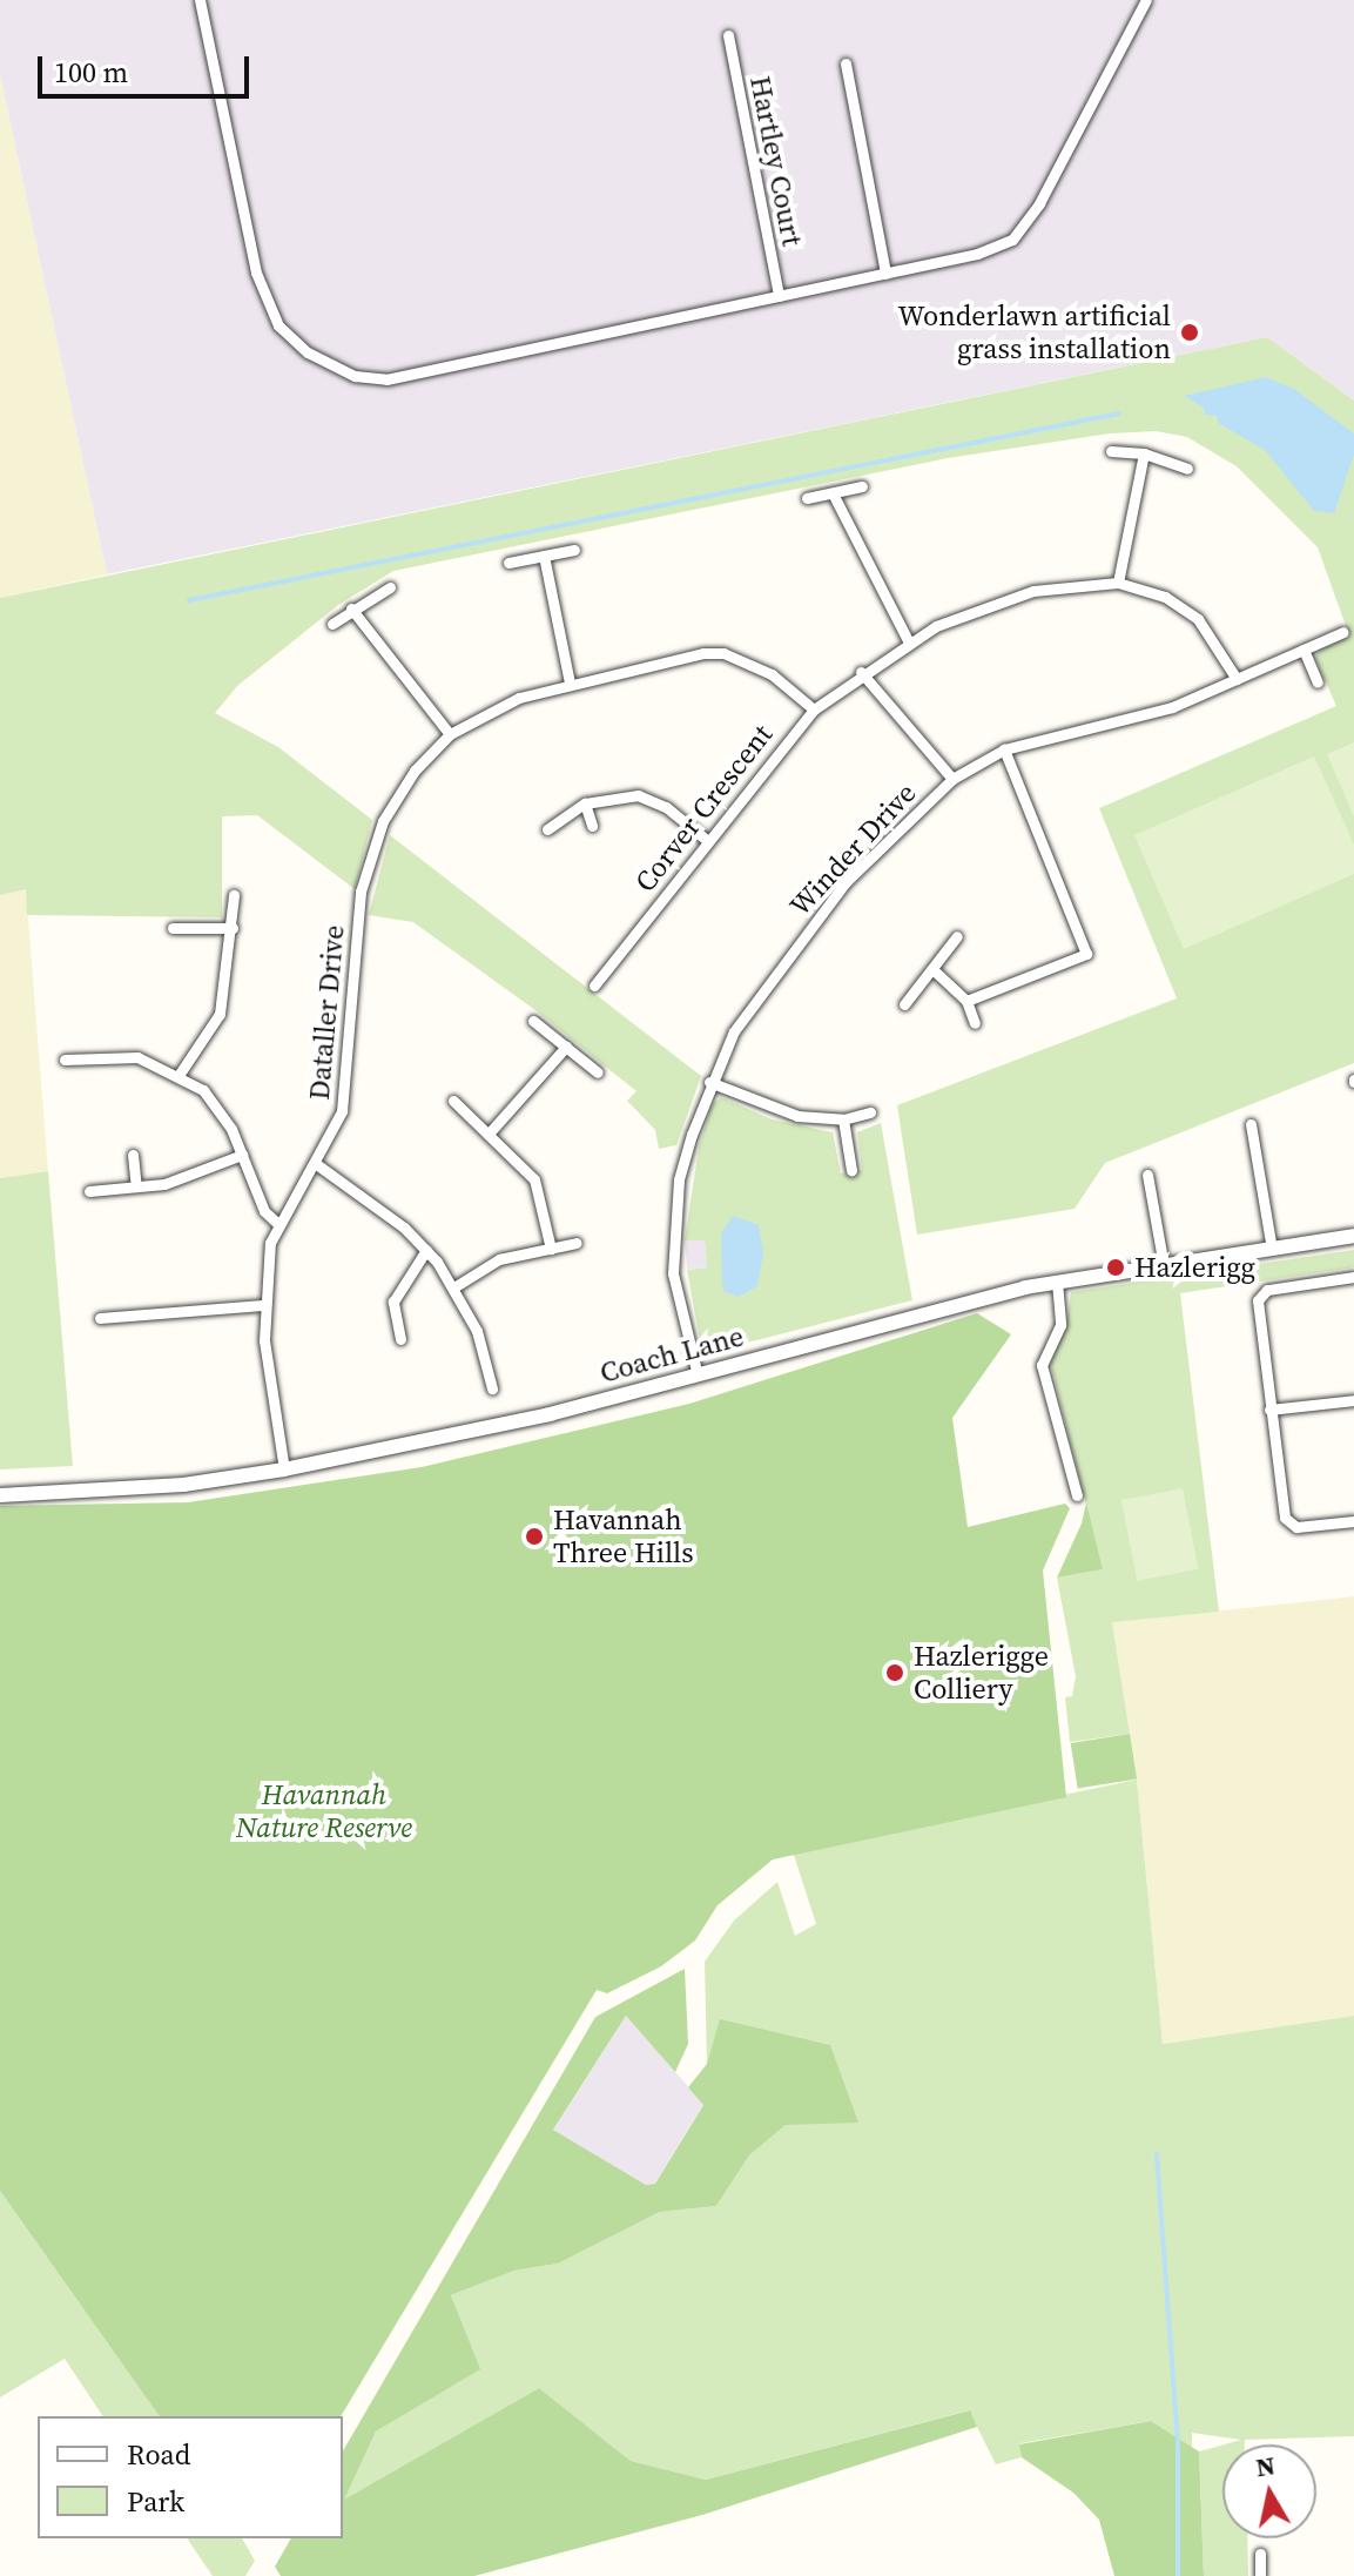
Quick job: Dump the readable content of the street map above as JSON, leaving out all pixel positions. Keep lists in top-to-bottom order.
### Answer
{
  "streets": {
    "street": [
      "Hartley Court",
      "Corver Crescent",
      "Winder Drive",
      "Dataller Drive",
      "Coach Lane"
    ]
  },
  "crossings": [
    ["Corver Crescent", "Winder Drive"],
    ["Corver Crescent", "Dataller Drive"],
    ["Winder Drive", "Coach Lane"],
    ["Dataller Drive", "Coach Lane"]
  ],
  "parks": ["Havannah Nature Reserve"],
  "places": [
    "Wonderlawn artificial grass installation",
    "Hazlerigg",
    "Havannah Three Hills",
    "Hazlerigge Colliery"
  ],
  "legend": ["Road", "Park"],
  "scale_bar": "100 m",
  "north": "top"
}
